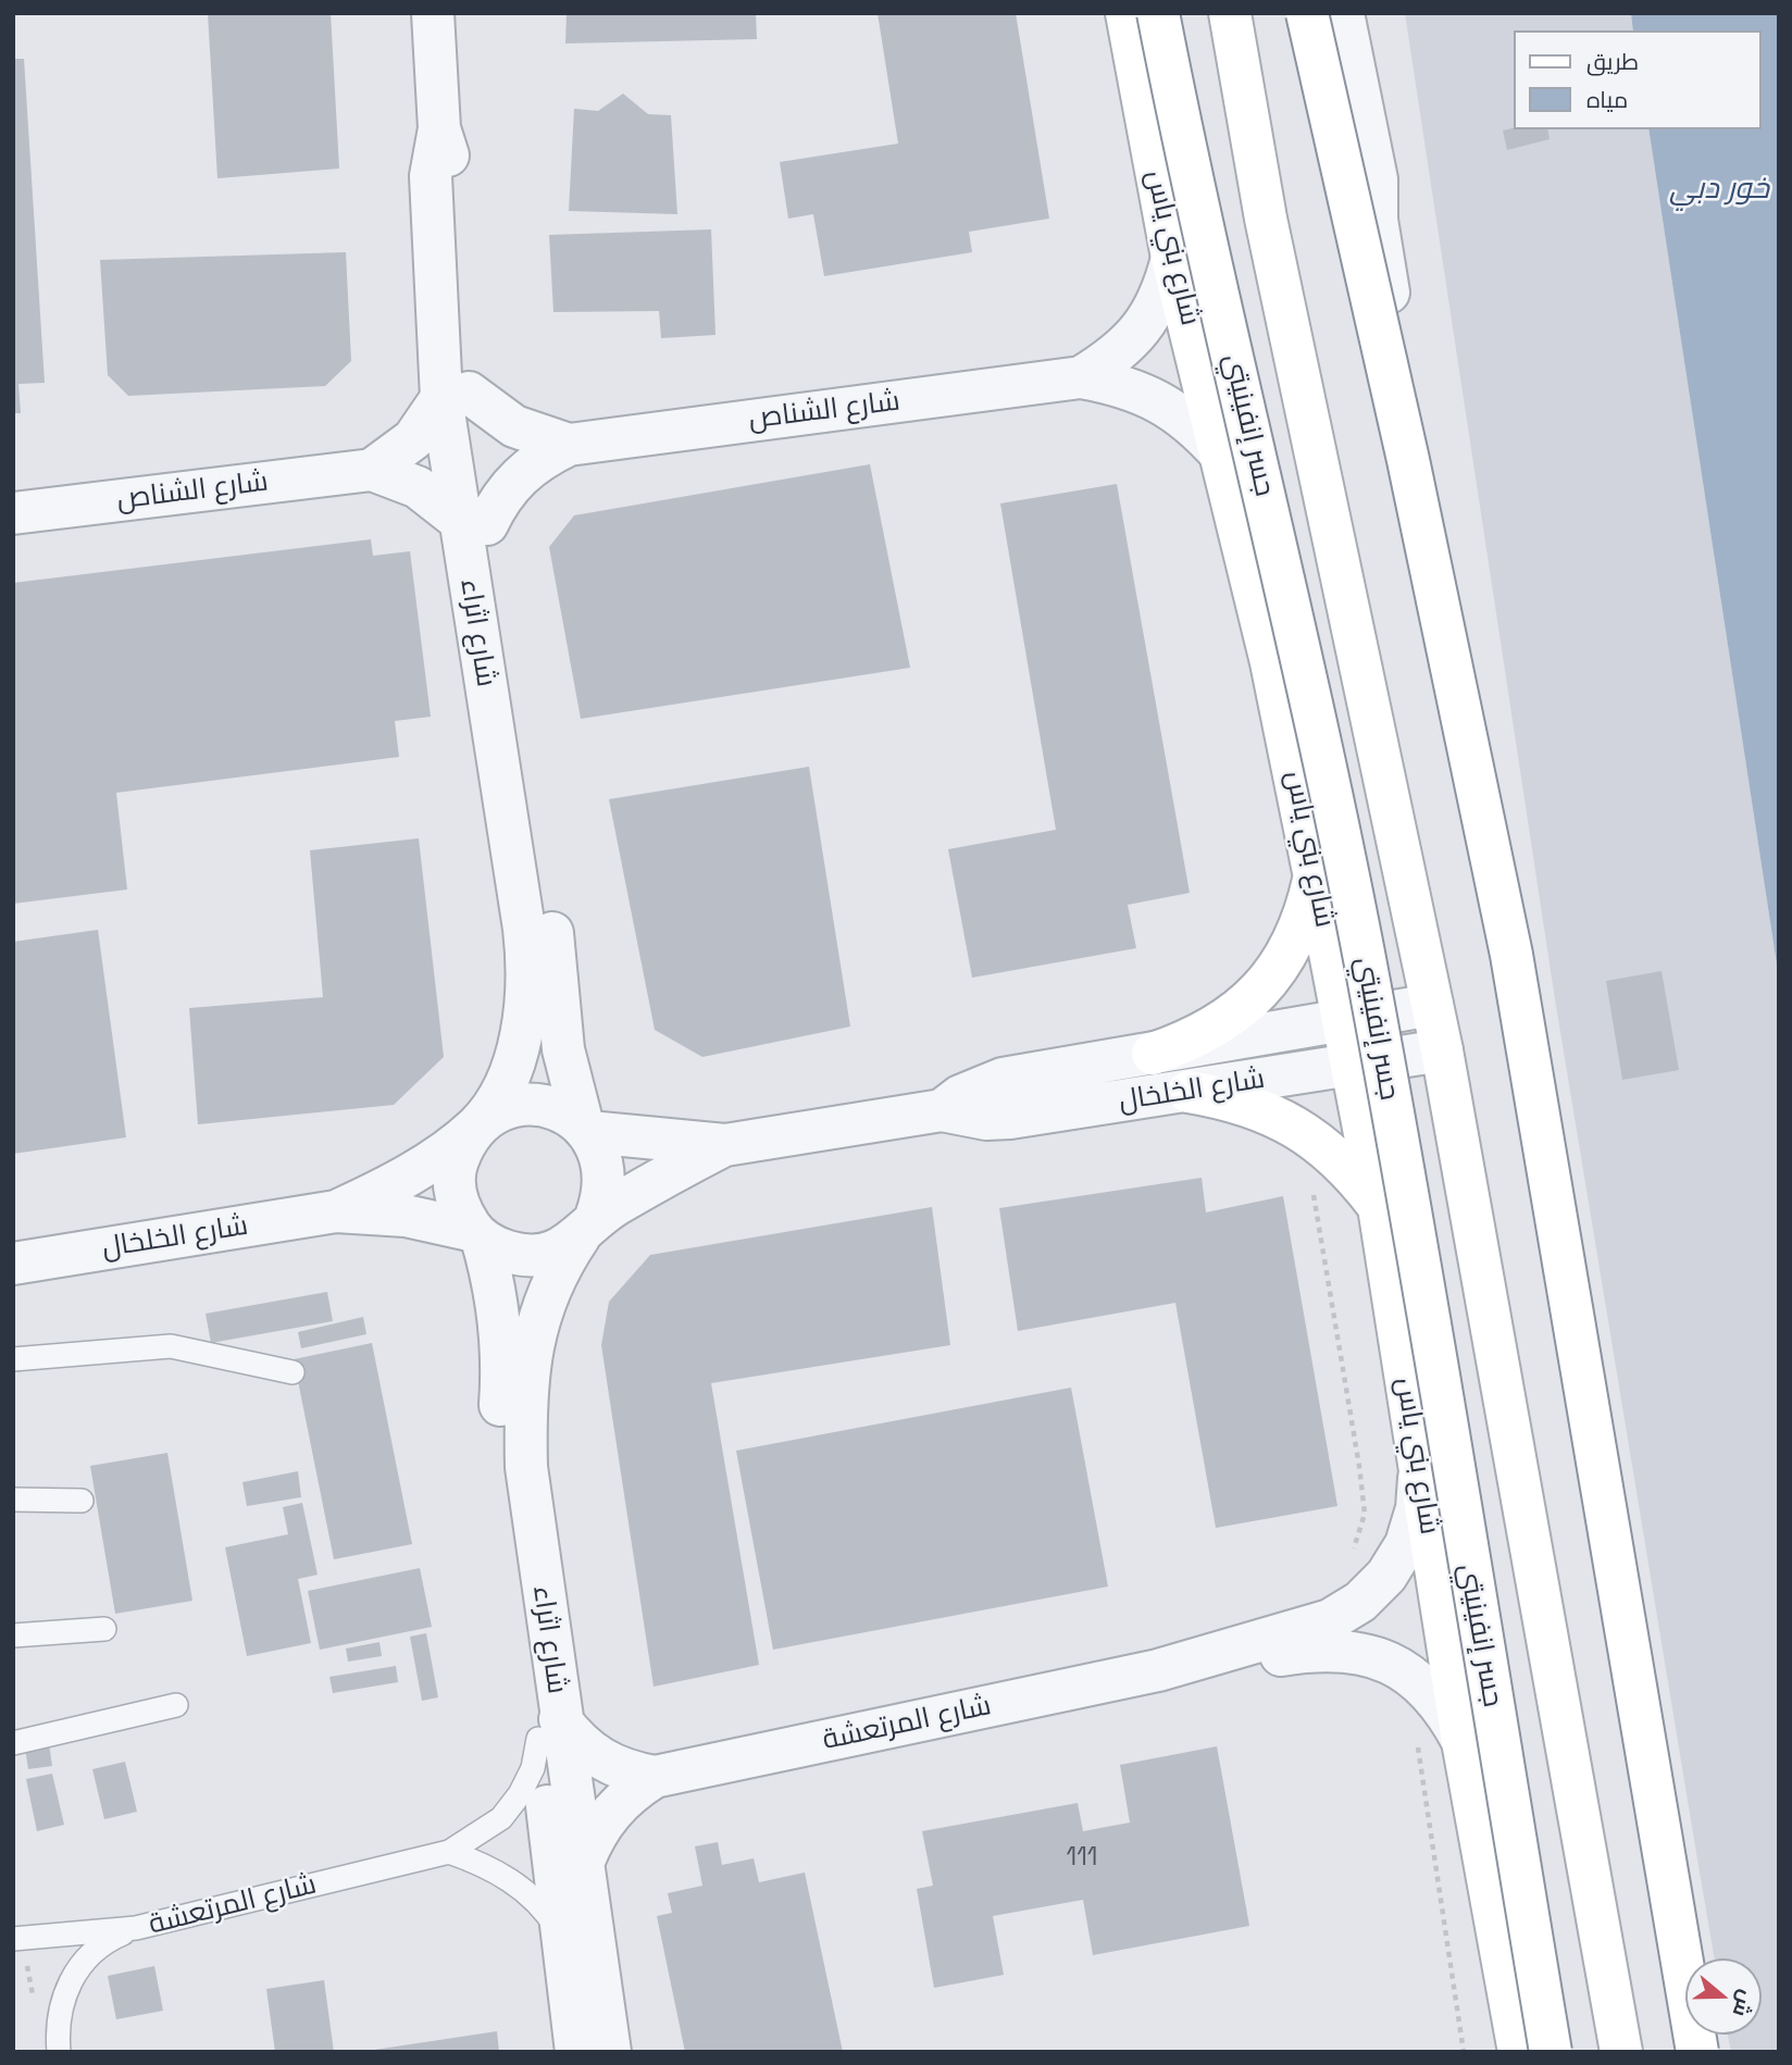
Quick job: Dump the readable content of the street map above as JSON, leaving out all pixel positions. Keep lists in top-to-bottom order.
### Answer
{
  "streets": {
    "main road": ["شارع بني ياس", "جسر إنفينيتي"],
    "street": [
      "شارع الشناص",
      "شارع اثراء",
      "شارع الخلخال",
      "شارع المرتعشة"
    ]
  },
  "crossings": [
    ["شارع بني ياس", "شارع الشناص"],
    ["شارع بني ياس", "شارع الخلخال"],
    ["شارع بني ياس", "شارع المرتعشة"],
    ["شارع الشناص", "شارع اثراء"],
    ["شارع اثراء", "شارع الخلخال"],
    ["شارع اثراء", "شارع المرتعشة"]
  ],
  "water": ["خور دبي"],
  "house_numbers": ["111"],
  "legend": ["طريق", "مياه"],
  "north": "right"
}
